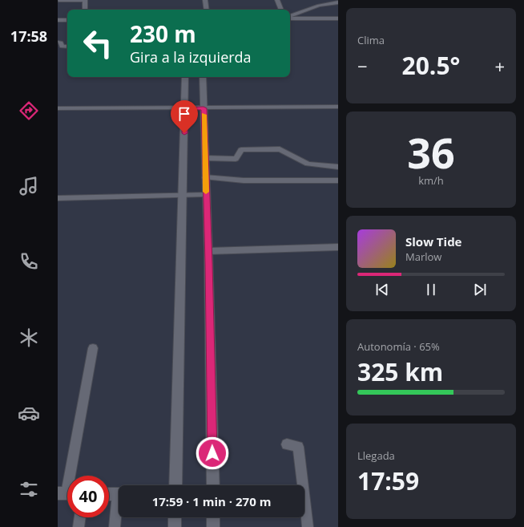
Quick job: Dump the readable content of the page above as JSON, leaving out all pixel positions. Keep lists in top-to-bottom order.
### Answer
{
  "page": {
    "tabs": "17:58",
    "tile": [
      "Clima",
      ["36", "km/h"],
      ["Autonomía · 65%", "325 km"],
      ["Llegada", "17:59"]
    ],
    "turn": ["230 m", "Gira a la izquierda"],
    "heat": ["−", "20.5°", "+"],
    "song": ["Slow Tide", "Marlow"],
    "limit": "40",
    "trip": "17:59 · 1 min · 270 m"
  }
}
